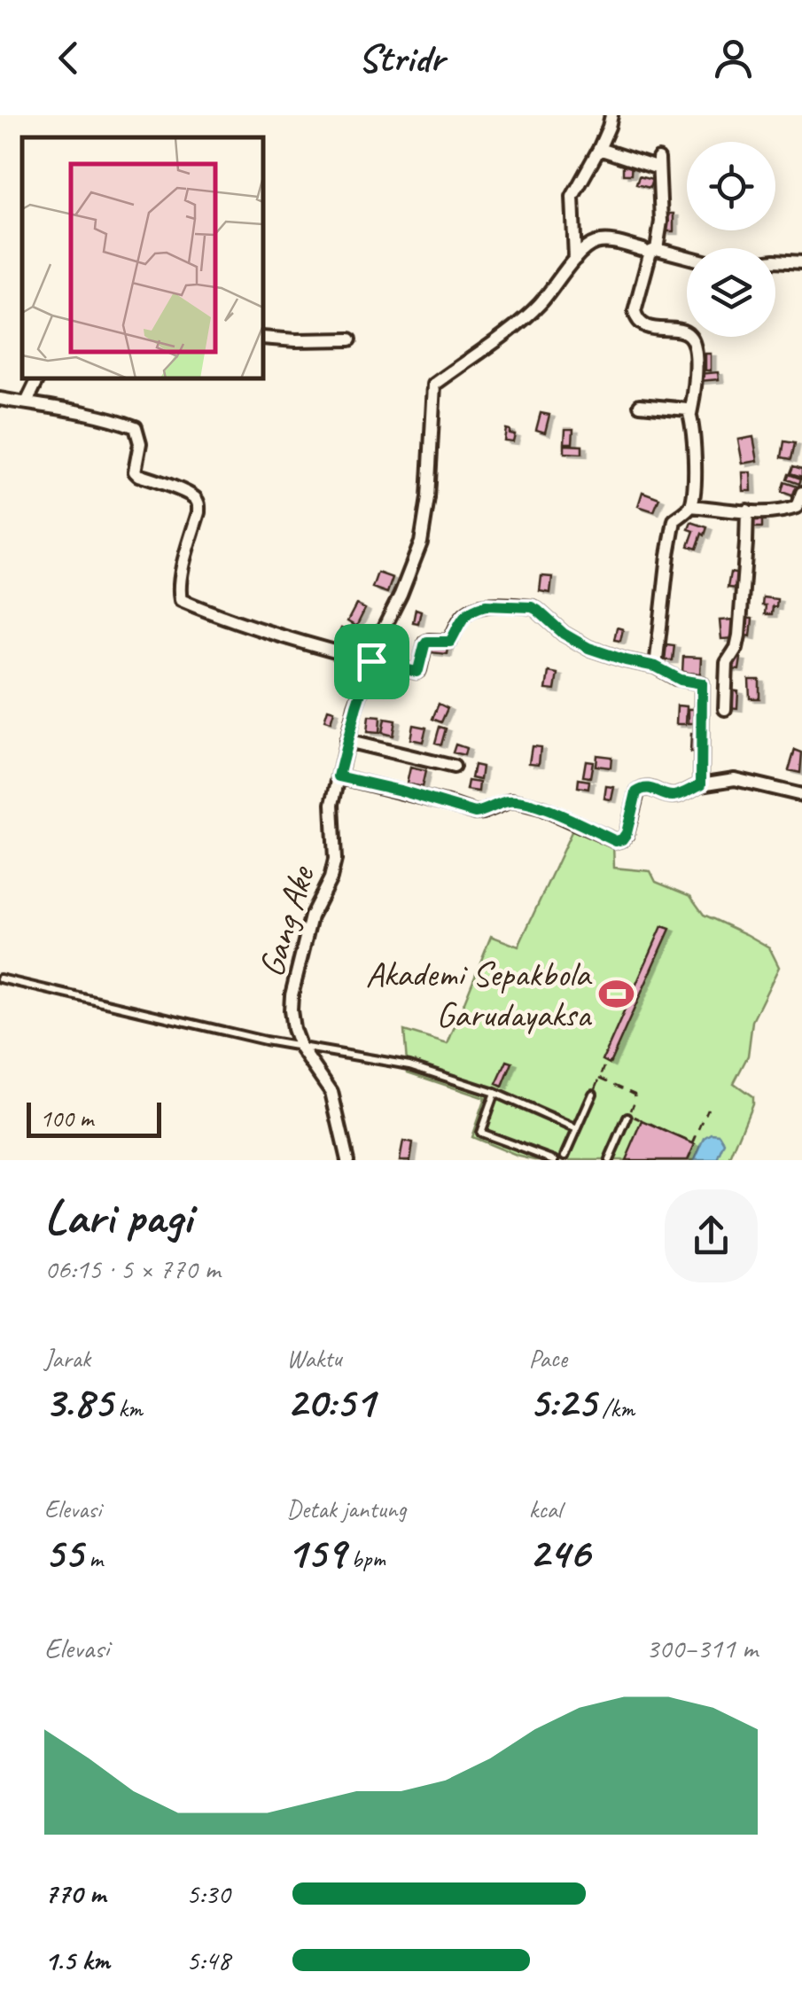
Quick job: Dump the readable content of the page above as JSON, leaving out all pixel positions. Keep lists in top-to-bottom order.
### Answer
{
  "streets": {
    "street": ["Gang Ake"]
  },
  "places": {
    "sports": ["Akademi Sepakbola Garudayaksa"]
  },
  "scale_bar": "100 m",
  "page": {
    "header": "Stridr",
    "scale": "100 m",
    "heading": ["Lari pagi", "06:15 · 5 × 770 m"],
    "stats": [
      ["Jarak", "3.85 km"],
      ["Waktu", "20:51"],
      ["Pace", "5:25 /km"],
      ["Elevasi", "55 m"],
      ["Detak jantung", "159 bpm"],
      ["kcal", "246"]
    ],
    "chart": ["Elevasi", "300–311 m"],
    "list": [
      {
        "name": "770 m",
        "note": "5:30"
      },
      {
        "name": "1.5 km",
        "note": "5:48"
      }
    ]
  }
}
